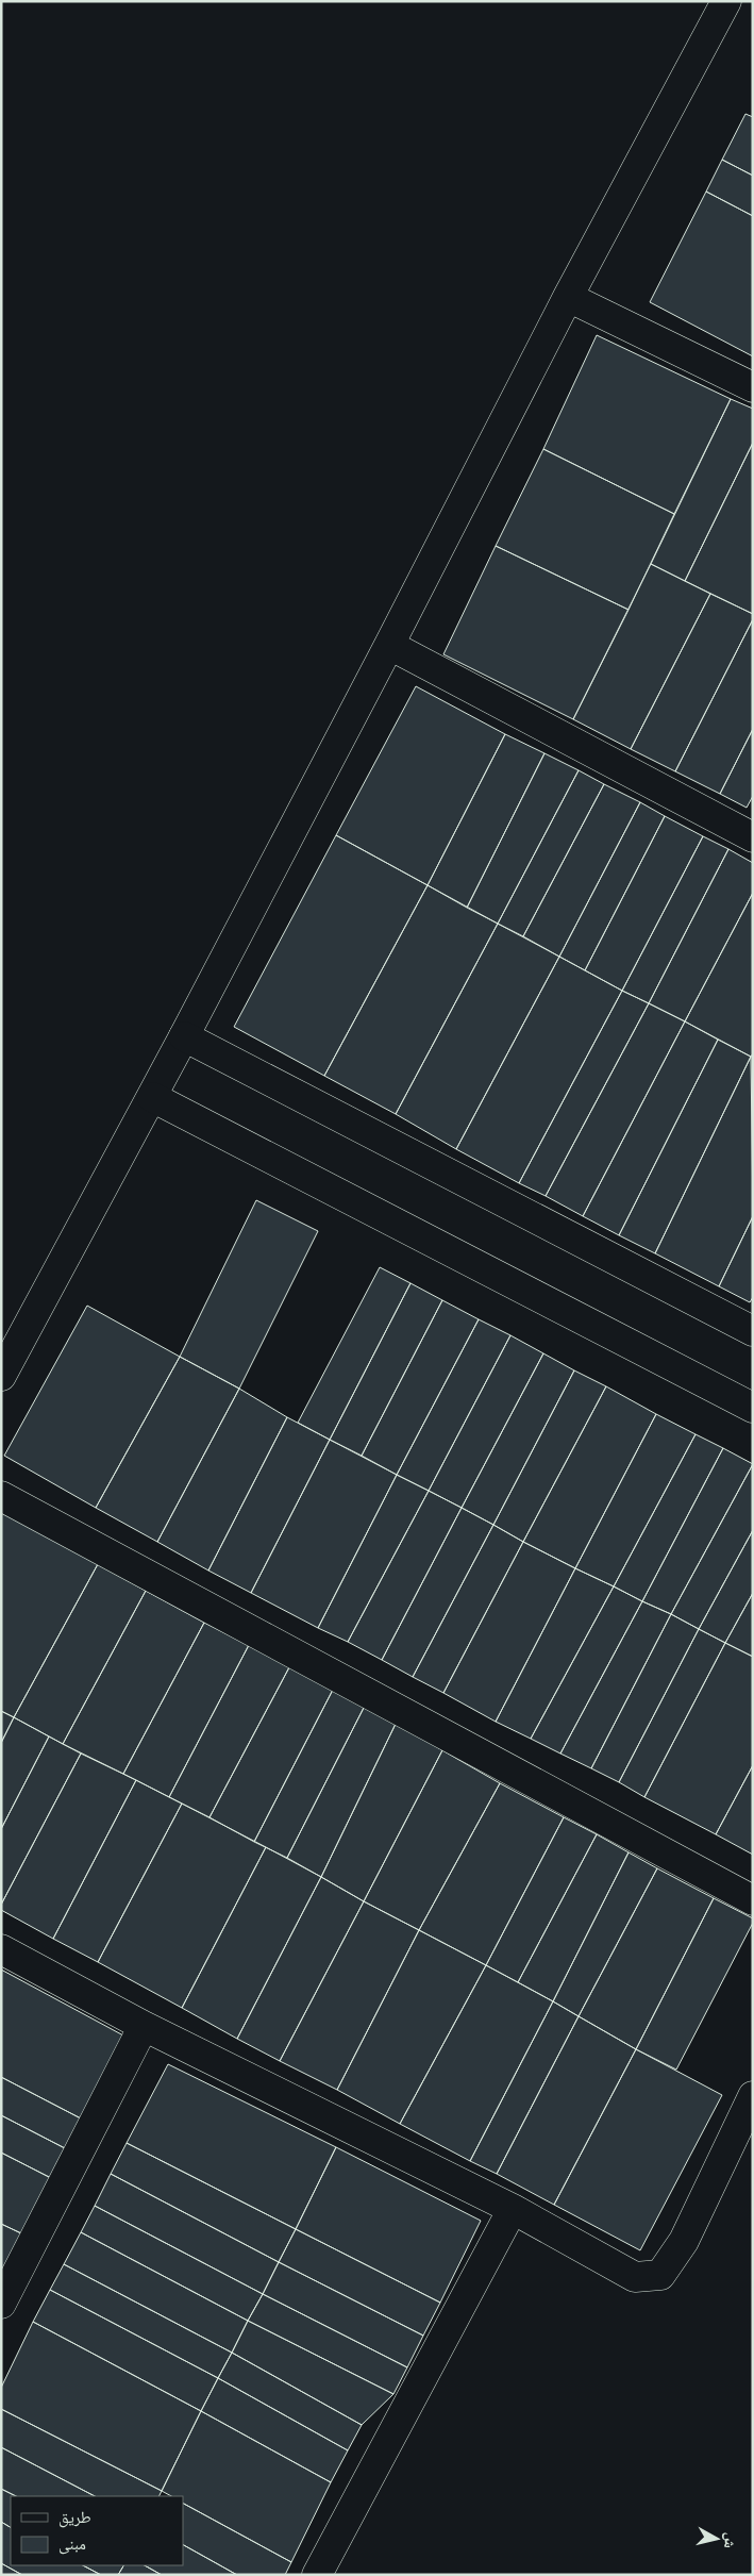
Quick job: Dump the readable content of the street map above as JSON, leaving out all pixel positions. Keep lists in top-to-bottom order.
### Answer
{
  "legend": ["طريق", "مبنى"],
  "north": "right"
}
